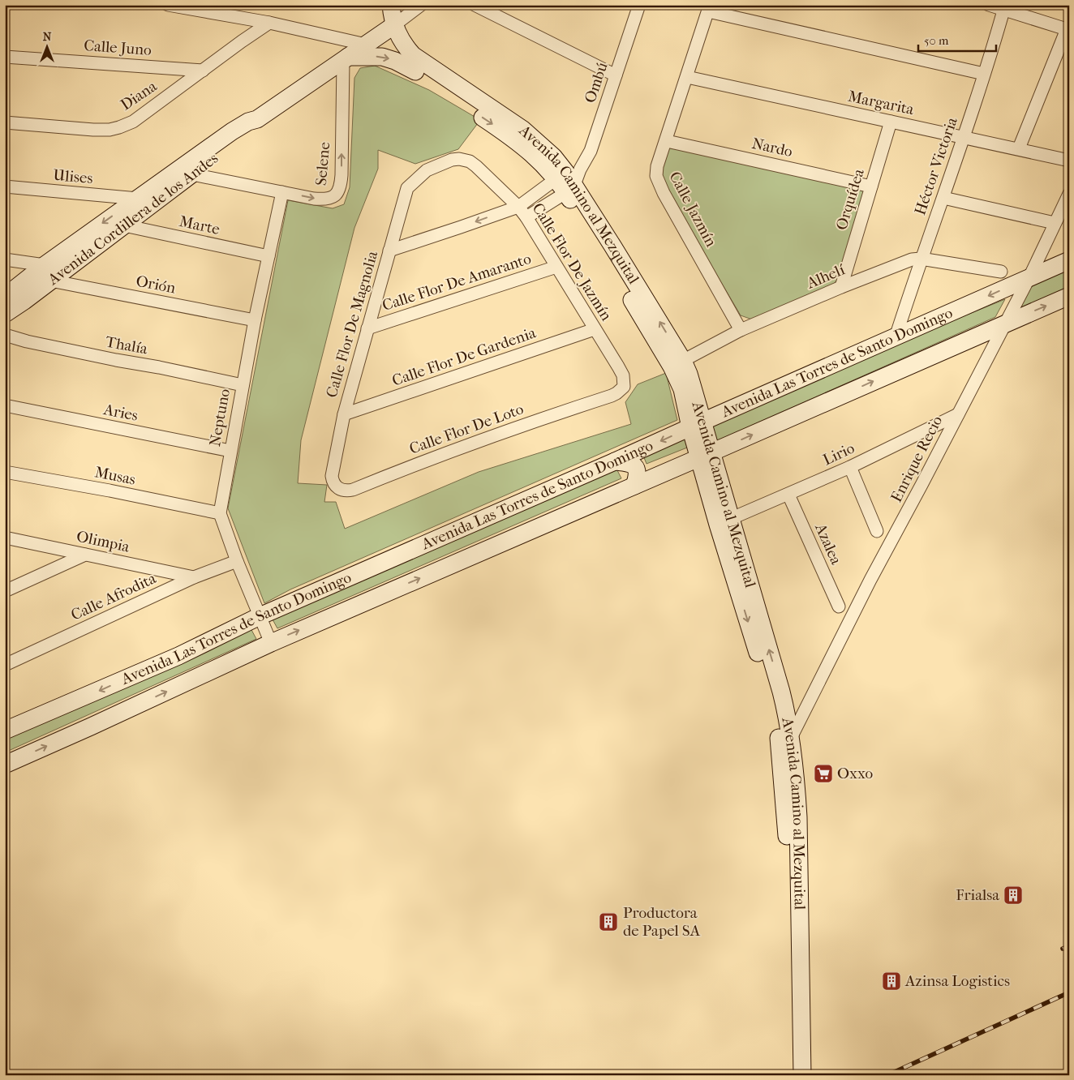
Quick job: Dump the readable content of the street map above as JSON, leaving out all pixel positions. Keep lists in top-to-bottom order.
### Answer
{
  "streets": {
    "street": [
      "Calle Juno",
      "Ombú",
      "Diana",
      "Margarita",
      "Nardo",
      "Selene",
      "Héctor Victoria",
      "Ulises",
      "Orquídea",
      "Avenida Camino al Mezquital",
      "Calle Jazmín",
      "Avenida Cordillera de los Andes",
      "Marte",
      "Calle Flor De Jazmín",
      "Alhelí",
      "Calle Flor De Amaranto",
      "Orión",
      "Calle Flor De Magnolia",
      "Thalía",
      "Calle Flor De Gardenia",
      "Avenida Las Torres de Santo Domingo",
      "Aries",
      "Neptuno",
      "Calle Flor De Loto",
      "Lirio",
      "Enrique Recio",
      "Musas",
      "Olimpia",
      "Azalea",
      "Calle Afrodita"
    ]
  },
  "crossings": [
    ["Calle Juno", "Diana"],
    ["Ombú", "Avenida Camino al Mezquital"],
    ["Margarita", "Héctor Victoria"],
    ["Margarita", "Orquídea"],
    ["Margarita", "Calle Jazmín"],
    ["Nardo", "Orquídea"],
    ["Nardo", "Calle Jazmín"],
    ["Selene", "Avenida Cordillera de los Andes"],
    ["Selene", "Neptuno"],
    ["Héctor Victoria", "Alhelí"],
    ["Héctor Victoria", "Avenida Las Torres de Santo Domingo"],
    ["Ulises", "Avenida Cordillera de los Andes"],
    ["Orquídea", "Alhelí"],
    ["Avenida Camino al Mezquital", "Avenida Cordillera de los Andes"],
    ["Avenida Camino al Mezquital", "Alhelí"],
    ["Avenida Camino al Mezquital", "Avenida Las Torres de Santo Domingo"],
    ["Avenida Camino al Mezquital", "Lirio"],
    ["Avenida Camino al Mezquital", "Enrique Recio"],
    ["Calle Jazmín", "Alhelí"],
    ["Avenida Cordillera de los Andes", "Marte"],
    ["Avenida Cordillera de los Andes", "Orión"],
    ["Marte", "Neptuno"],
    ["Calle Flor De Jazmín", "Calle Flor De Amaranto"],
    ["Calle Flor De Jazmín", "Calle Flor De Magnolia"],
    ["Calle Flor De Jazmín", "Calle Flor De Gardenia"],
    ["Calle Flor De Jazmín", "Calle Flor De Loto"],
    ["Calle Flor De Amaranto", "Calle Flor De Magnolia"],
    ["Orión", "Neptuno"],
    ["Calle Flor De Magnolia", "Calle Flor De Gardenia"],
    ["Calle Flor De Magnolia", "Calle Flor De Loto"],
    ["Thalía", "Neptuno"],
    ["Avenida Las Torres de Santo Domingo", "Enrique Recio"],
    ["Aries", "Neptuno"],
    ["Neptuno", "Musas"],
    ["Lirio", "Enrique Recio"],
    ["Lirio", "Azalea"],
    ["Olimpia", "Calle Afrodita"]
  ],
  "places": {
    "supermarket": ["Oxxo"],
    "building": ["Frialsa", "Productora de Papel SA", "Azinsa Logistics"]
  },
  "scale_bar": "50 m",
  "north": "top"
}
